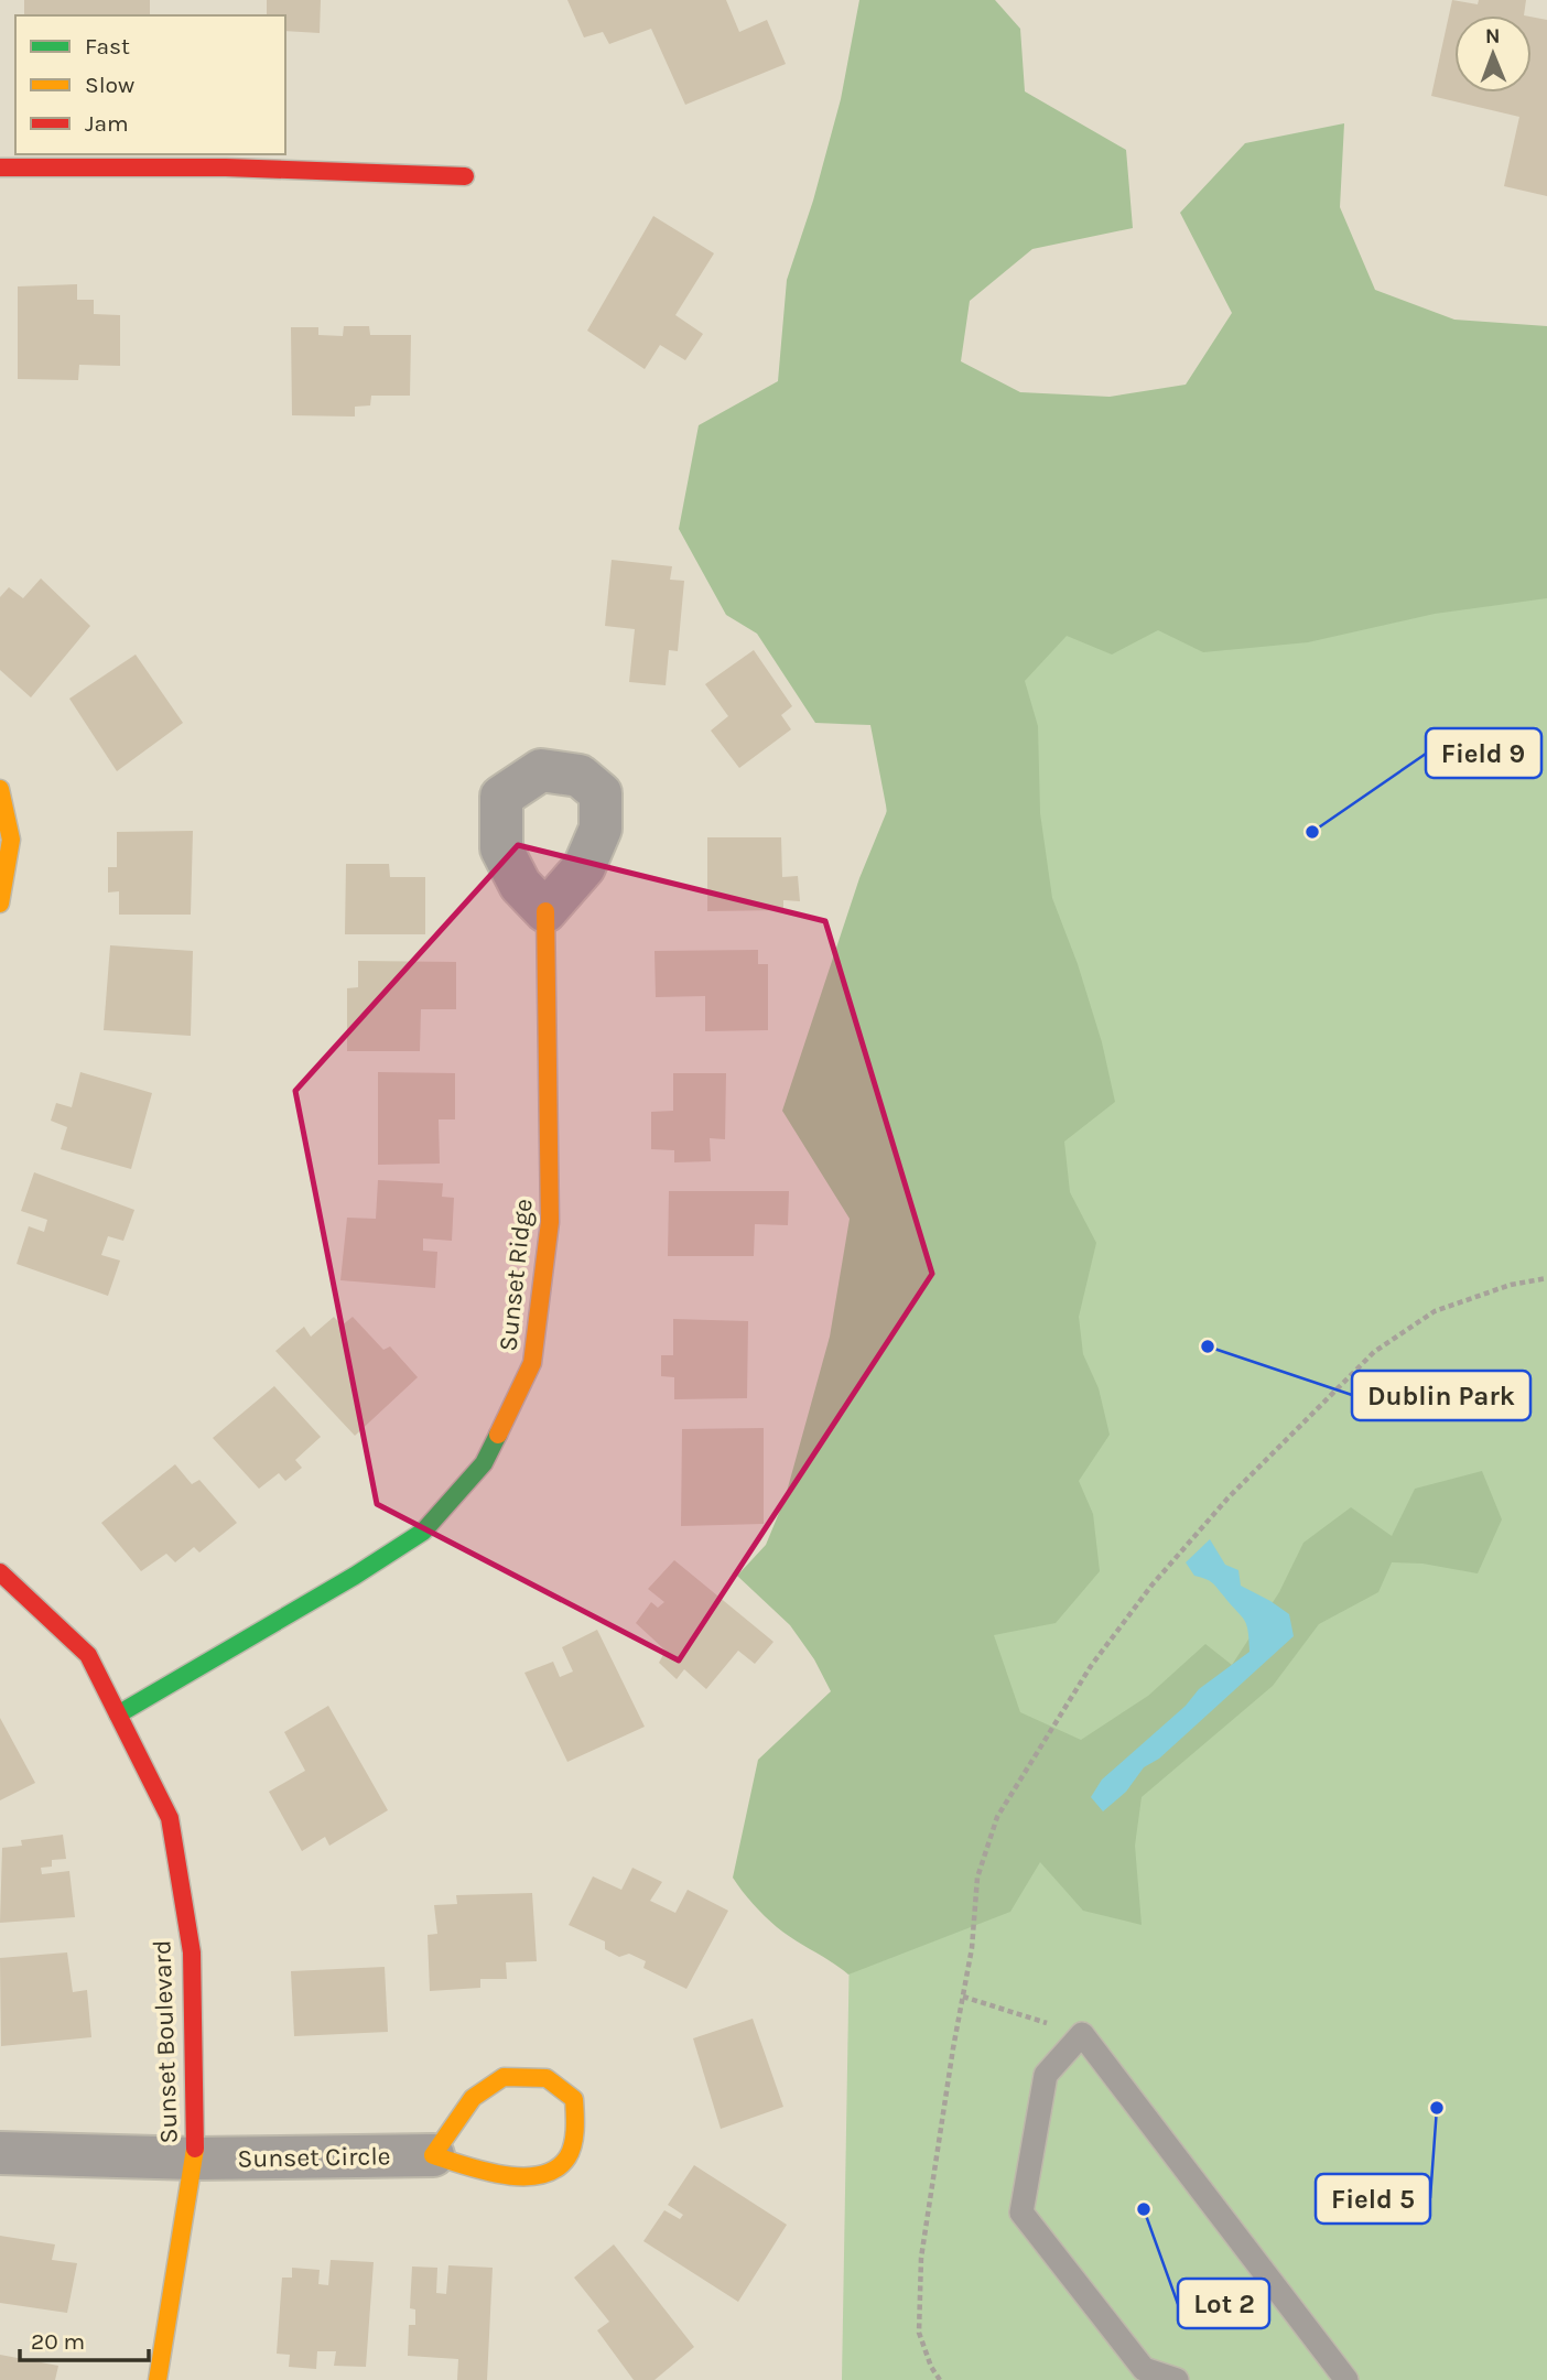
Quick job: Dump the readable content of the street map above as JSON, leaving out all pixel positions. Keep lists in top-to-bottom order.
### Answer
{
  "streets": {
    "street": ["Sunset Ridge", "Sunset Boulevard", "Sunset Circle"]
  },
  "crossings": [
    ["Sunset Ridge", "Sunset Boulevard"],
    ["Sunset Boulevard", "Sunset Circle"]
  ],
  "places": [
    "Field 9",
    "Dublin Park",
    "Field 5",
    "Lot 2"
  ],
  "legend": ["Fast", "Slow", "Jam"],
  "scale_bar": "20 m",
  "north": "top"
}
